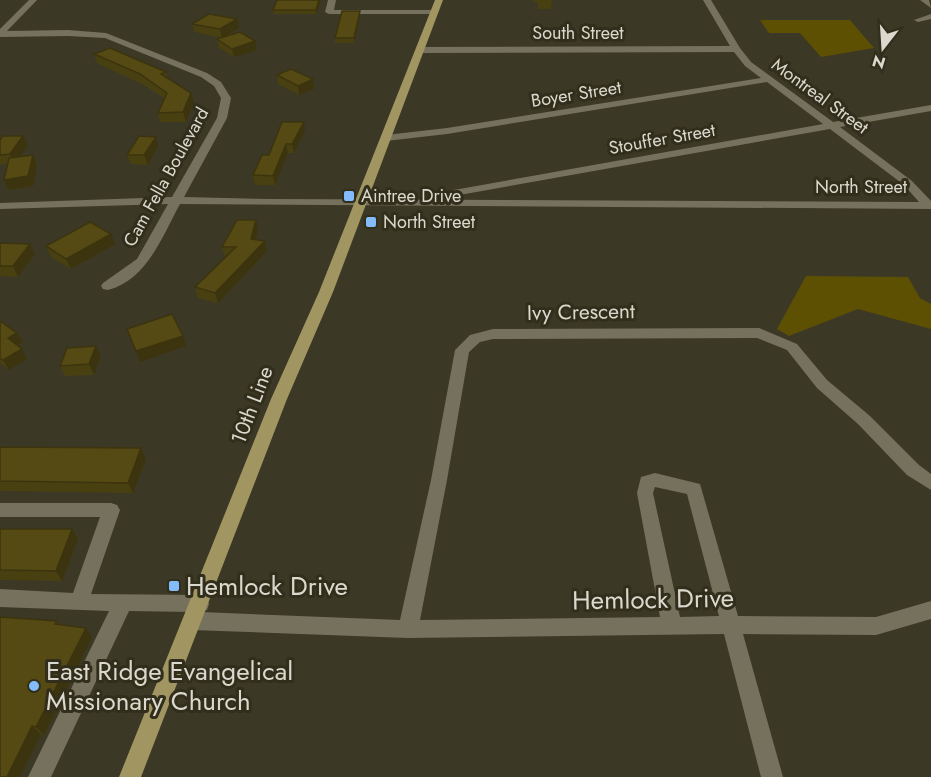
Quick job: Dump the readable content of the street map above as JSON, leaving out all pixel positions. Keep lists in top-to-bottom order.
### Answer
{
  "streets": {
    "main road": ["10th Line"],
    "street": [
      "South Street",
      "Boyer Street",
      "Montreal Street",
      "Stouffer Street",
      "Cam Fella Boulevard",
      "North Street",
      "Ivy Crescent",
      "Hemlock Drive"
    ]
  },
  "crossings": [
    ["South Street", "Montreal Street"],
    ["South Street", "10th Line"],
    ["Boyer Street", "Montreal Street"],
    ["Boyer Street", "10th Line"],
    ["Montreal Street", "Stouffer Street"],
    ["Montreal Street", "North Street"],
    ["Stouffer Street", "North Street"],
    ["North Street", "10th Line"],
    ["Ivy Crescent", "Hemlock Drive"],
    ["10th Line", "Hemlock Drive"]
  ],
  "places": {
    "transit": ["Aintree Drive", "North Street", "Hemlock Drive"],
    "other": ["East Ridge Evangelical Missionary Church"]
  },
  "north": "bottom"
}
